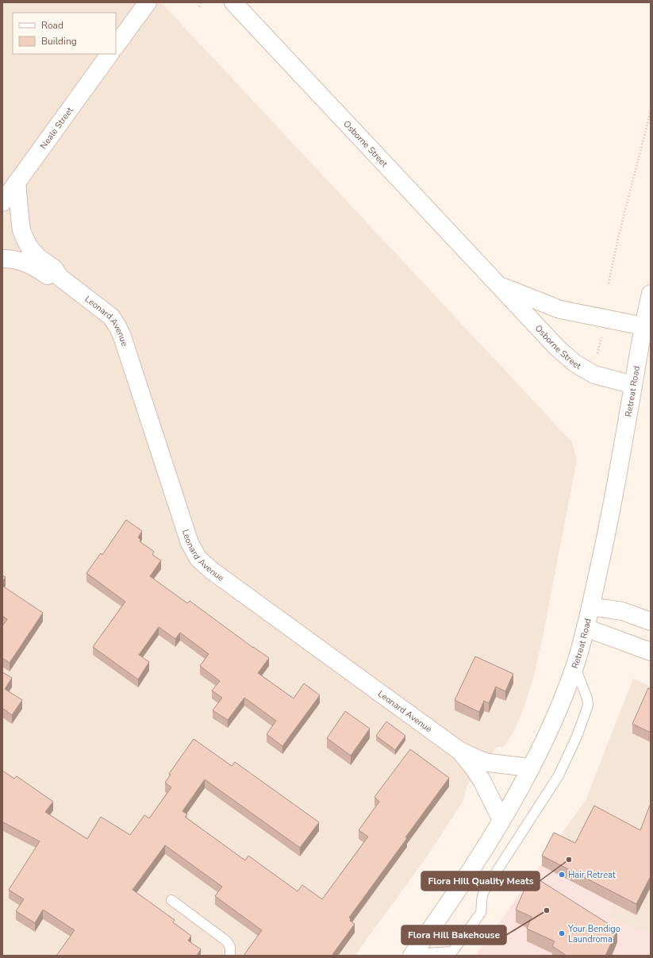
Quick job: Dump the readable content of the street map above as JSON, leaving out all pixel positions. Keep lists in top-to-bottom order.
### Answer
{
  "streets": {
    "street": [
      "Neale Street",
      "Osborne Street",
      "Leonard Avenue",
      "Retreat Road"
    ]
  },
  "crossings": [
    ["Neale Street", "Leonard Avenue"],
    ["Osborne Street", "Retreat Road"],
    ["Leonard Avenue", "Retreat Road"]
  ],
  "places": [
    "Flora Hill Quality Meats",
    "Hair Retreat",
    "Flora Hill Bakehouse",
    "Your Bendigo Laundroma"
  ],
  "legend": ["Road", "Building"]
}
